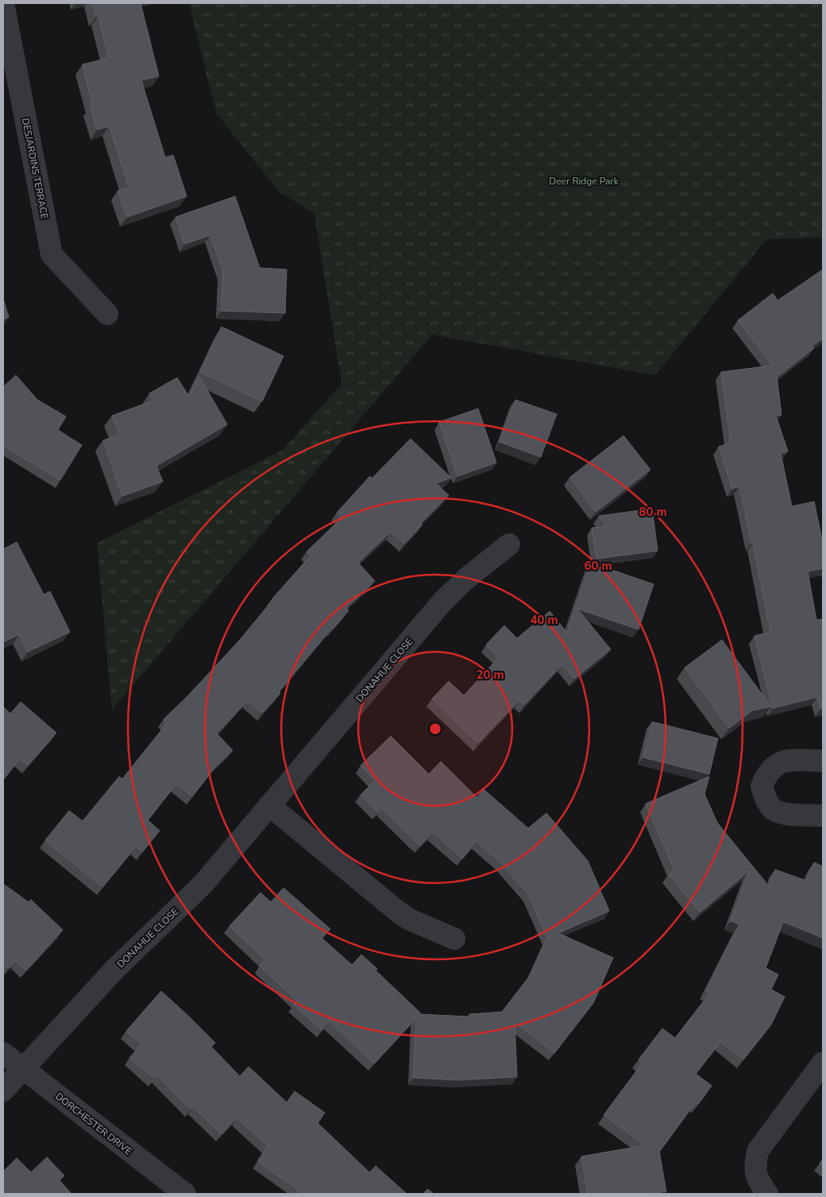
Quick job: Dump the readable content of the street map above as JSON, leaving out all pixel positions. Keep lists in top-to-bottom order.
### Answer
{
  "streets": {
    "street": ["DESJARDINS TERRACE", "DONAHUE CLOSE", "DORCHESTER DRIVE"]
  },
  "crossings": [
    ["DONAHUE CLOSE", "DORCHESTER DRIVE"]
  ],
  "parks": ["Deer Ridge Park"],
  "rings": [
    "80 m",
    "60 m",
    "40 m",
    "20 m"
  ]
}
